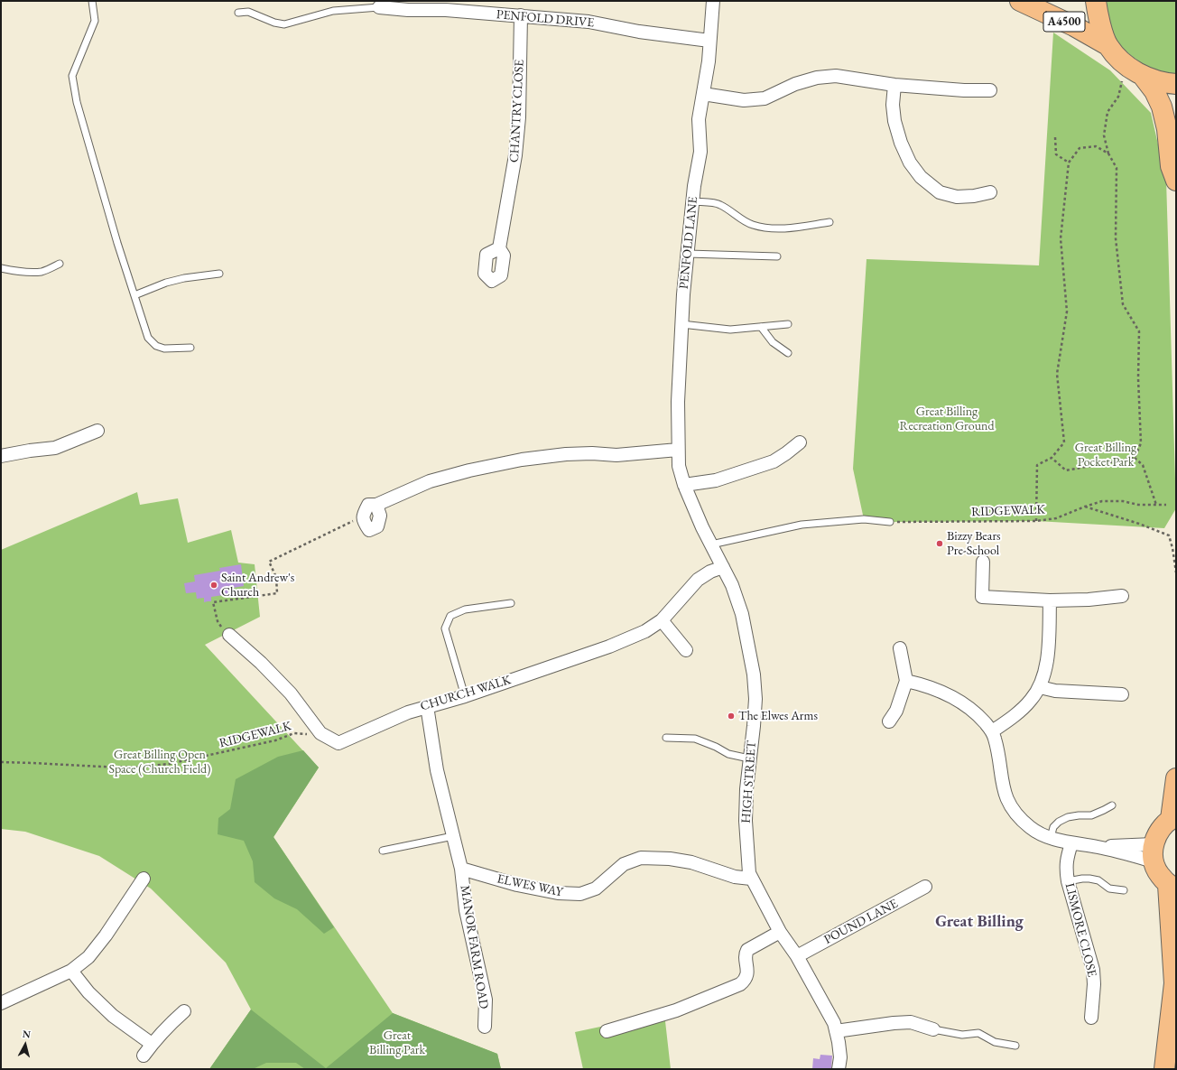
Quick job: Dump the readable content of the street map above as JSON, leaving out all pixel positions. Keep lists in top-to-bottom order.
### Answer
{
  "streets": {
    "main road": ["A4500"],
    "street": [
      "PENFOLD DRIVE",
      "CHANTRY CLOSE",
      "PENFOLD LANE",
      "CHURCH WALK",
      "HIGH STREET",
      "ELWES WAY",
      "POUND LANE",
      "LISMORE CLOSE",
      "MANOR FARM ROAD"
    ],
    "path": ["RIDGEWALK"]
  },
  "crossings": [
    ["PENFOLD DRIVE", "CHANTRY CLOSE"],
    ["PENFOLD DRIVE", "PENFOLD LANE"],
    ["PENFOLD LANE", "HIGH STREET"],
    ["RIDGEWALK", "CHURCH WALK"],
    ["CHURCH WALK", "HIGH STREET"],
    ["HIGH STREET", "ELWES WAY"],
    ["HIGH STREET", "POUND LANE"],
    ["ELWES WAY", "MANOR FARM ROAD"]
  ],
  "districts": ["Great Billing"],
  "parks": [
    "Great Billing Recreation Ground",
    "Great Billing Pocket Park",
    "Great Billing Open Space (Church Field)",
    "Great Billing Park"
  ],
  "places": ["Bizzy Bears Pre-School", "Saint Andrew's Church", "The Elwes Arms"],
  "north": "top"
}
